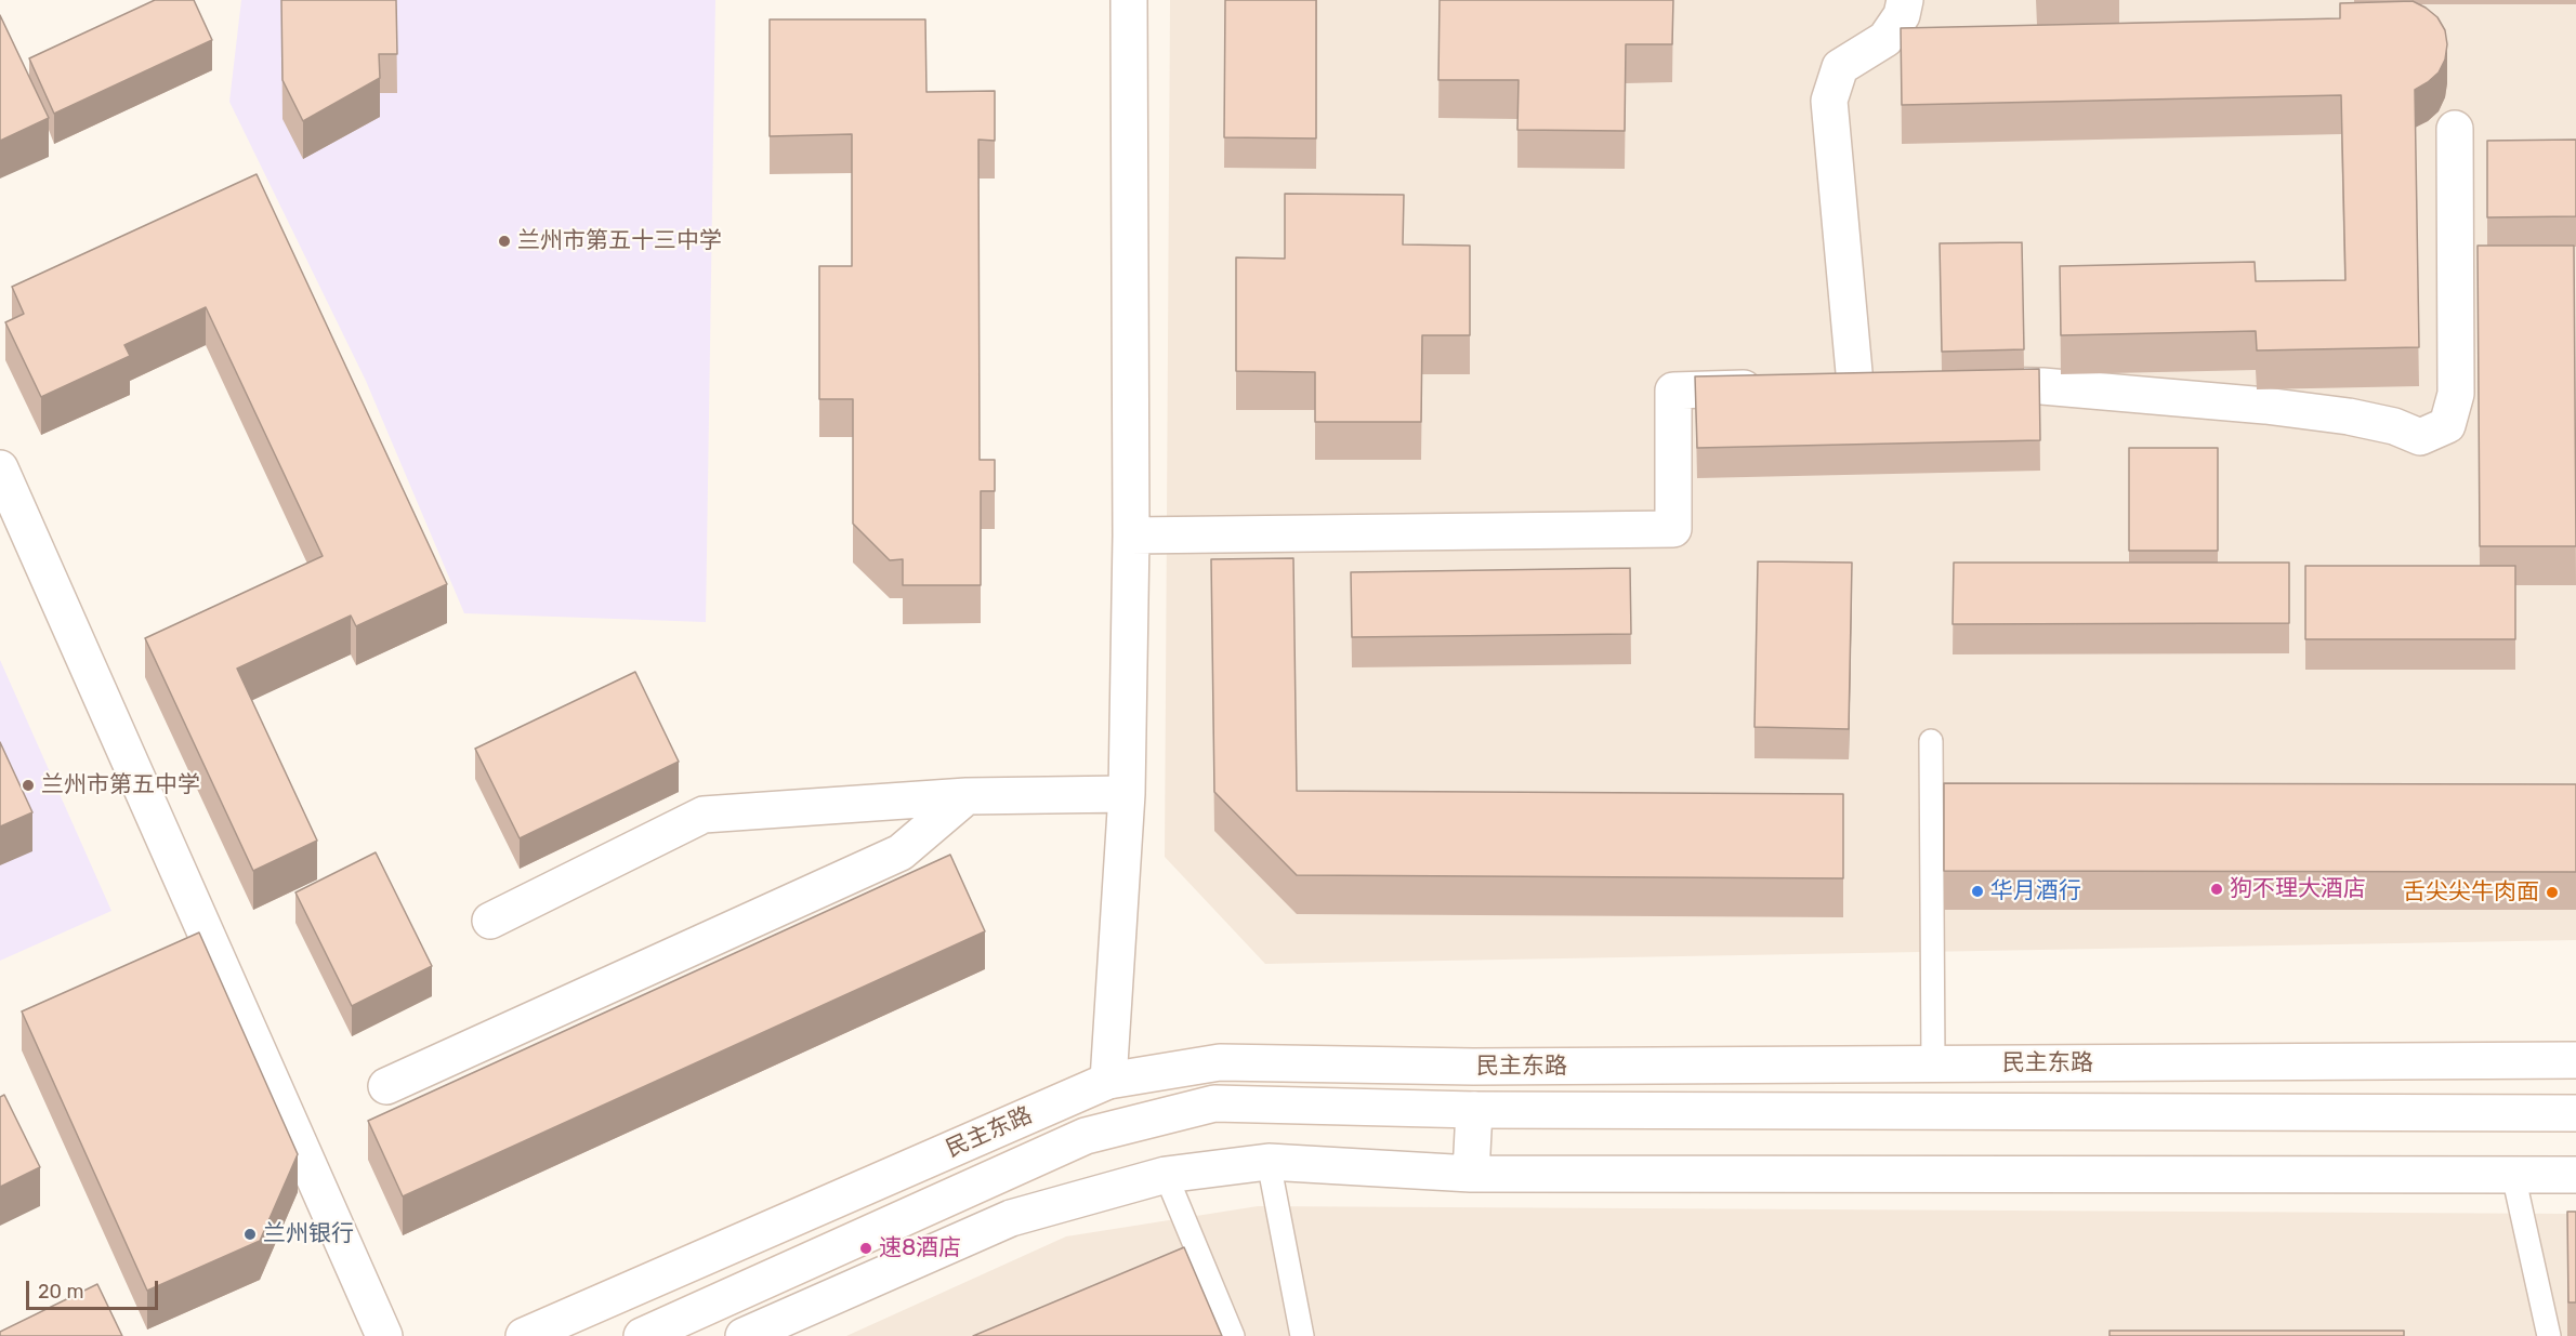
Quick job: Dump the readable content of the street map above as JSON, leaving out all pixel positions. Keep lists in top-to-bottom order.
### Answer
{
  "streets": {
    "street": ["民主东路"]
  },
  "places": [
    "兰州市第五十三中学",
    "兰州市第五中学",
    "狗不理大酒店",
    "华月酒行",
    "舌尖尖牛肉面",
    "兰州银行",
    "速8酒店"
  ],
  "scale_bar": "20 m"
}
